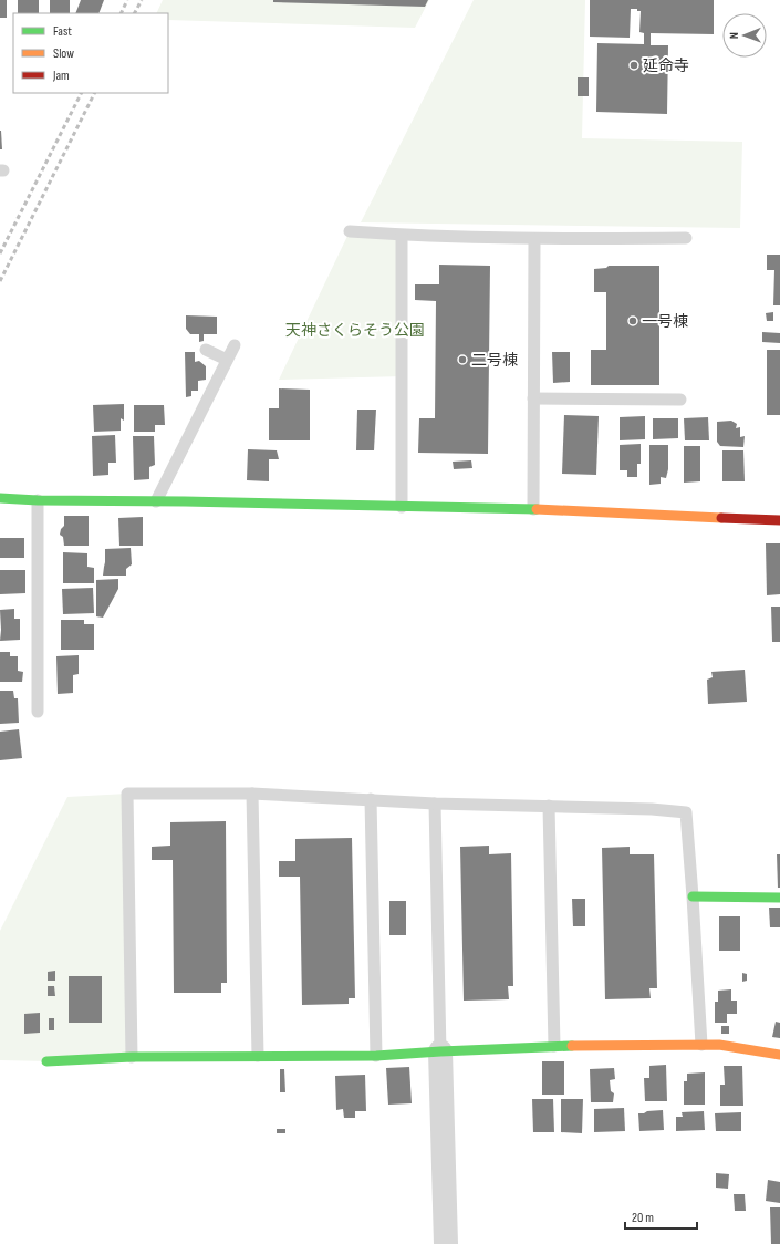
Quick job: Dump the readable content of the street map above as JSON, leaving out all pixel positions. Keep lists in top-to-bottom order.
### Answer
{
  "parks": ["天神さくらそう公園"],
  "places": ["延命寺", "一号棟", "二号棟"],
  "legend": ["Fast", "Slow", "Jam"],
  "scale_bar": "20 m",
  "north": "left"
}
